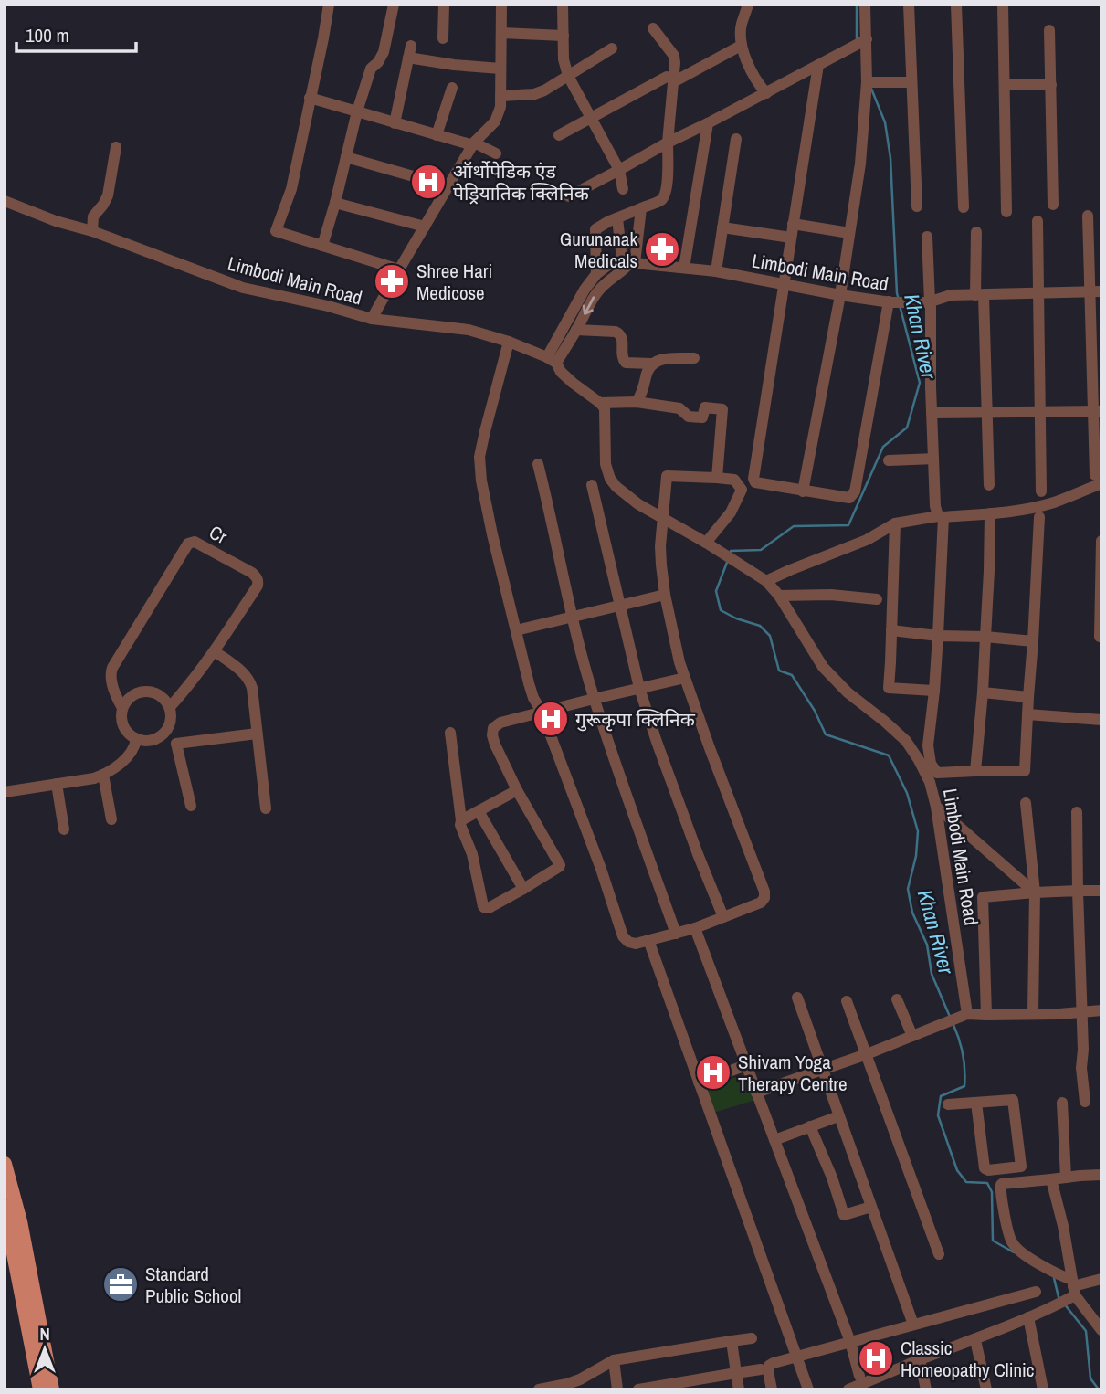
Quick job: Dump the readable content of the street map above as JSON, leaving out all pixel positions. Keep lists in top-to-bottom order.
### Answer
{
  "streets": {
    "street": ["Limbodi Main Road", "Cr"]
  },
  "water": ["Khan River"],
  "places": {
    "hospital": [
      "ऑर्थोपेडिक एंड पेड्रियातिक क्लिनिक",
      "गुरूकृपा क्लिनिक",
      "Shivam Yoga Therapy Centre",
      "Classic Homeopathy Clinic"
    ],
    "pharmacy": ["Gurunanak Medicals", "Shree Hari Medicose"],
    "office": ["Standard Public School"]
  },
  "scale_bar": "100 m",
  "north": "top"
}
